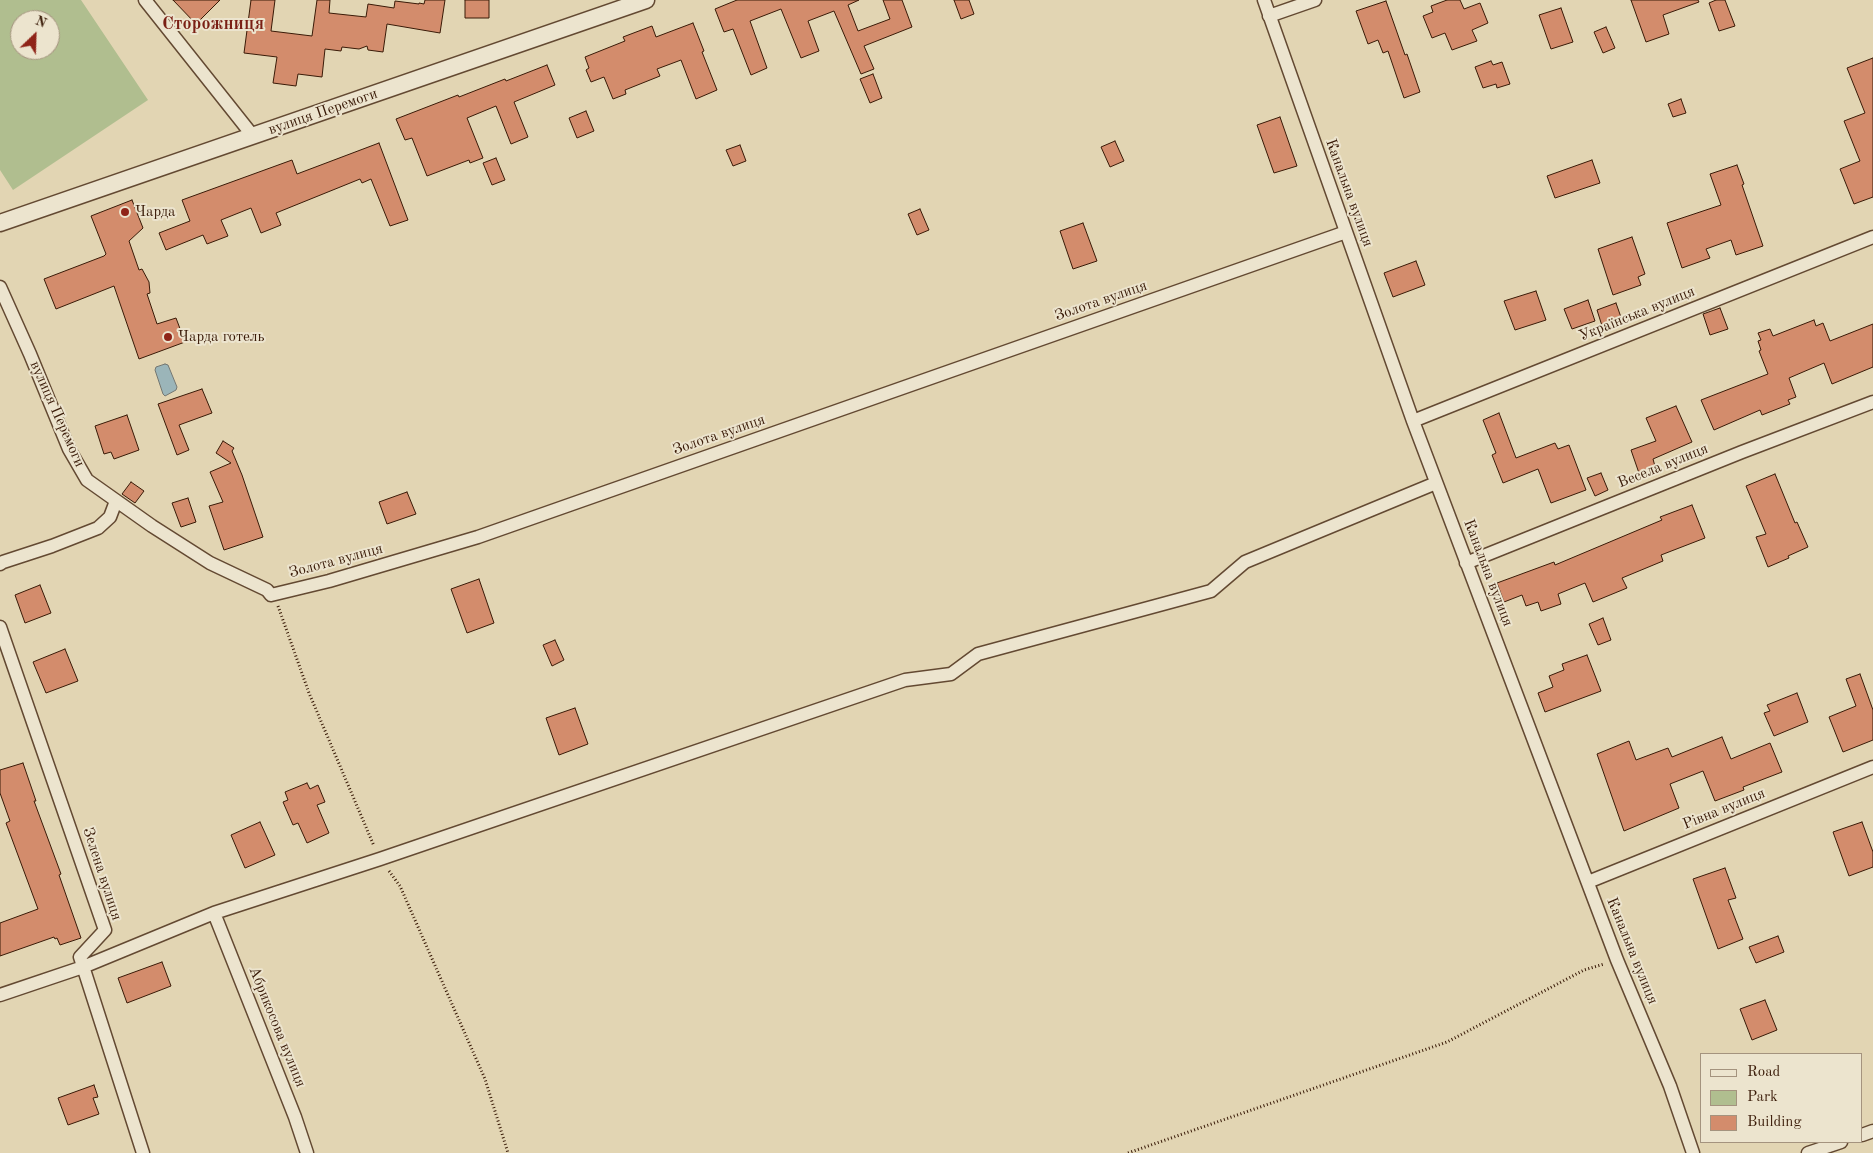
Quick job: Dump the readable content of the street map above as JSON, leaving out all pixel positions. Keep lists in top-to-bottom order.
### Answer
{
  "streets": {
    "street": [
      "вулиця Перемоги",
      "Канальна вулиця",
      "Золота вулиця",
      "Українська вулиця",
      "Весела вулиця",
      "Рівна вулиця",
      "Зелена вулиця",
      "Абрикосова вулиця"
    ]
  },
  "crossings": [
    ["Канальна вулиця", "Золота вулиця"],
    ["Канальна вулиця", "Українська вулиця"],
    ["Канальна вулиця", "Весела вулиця"],
    ["Канальна вулиця", "Рівна вулиця"]
  ],
  "districts": ["Сторожниця"],
  "places": ["Чарда", "Чарда готель"],
  "legend": ["Road", "Park", "Building"],
  "north": "top right"
}
